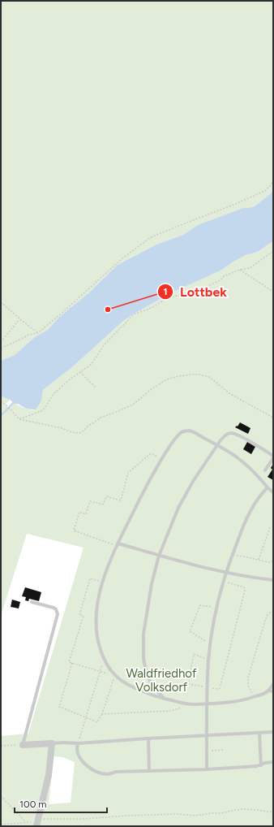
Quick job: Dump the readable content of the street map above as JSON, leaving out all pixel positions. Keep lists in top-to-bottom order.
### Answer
{
  "parks": ["Waldfriedhof Volksdorf"],
  "places": ["Lottbek"],
  "scale_bar": "100 m"
}
